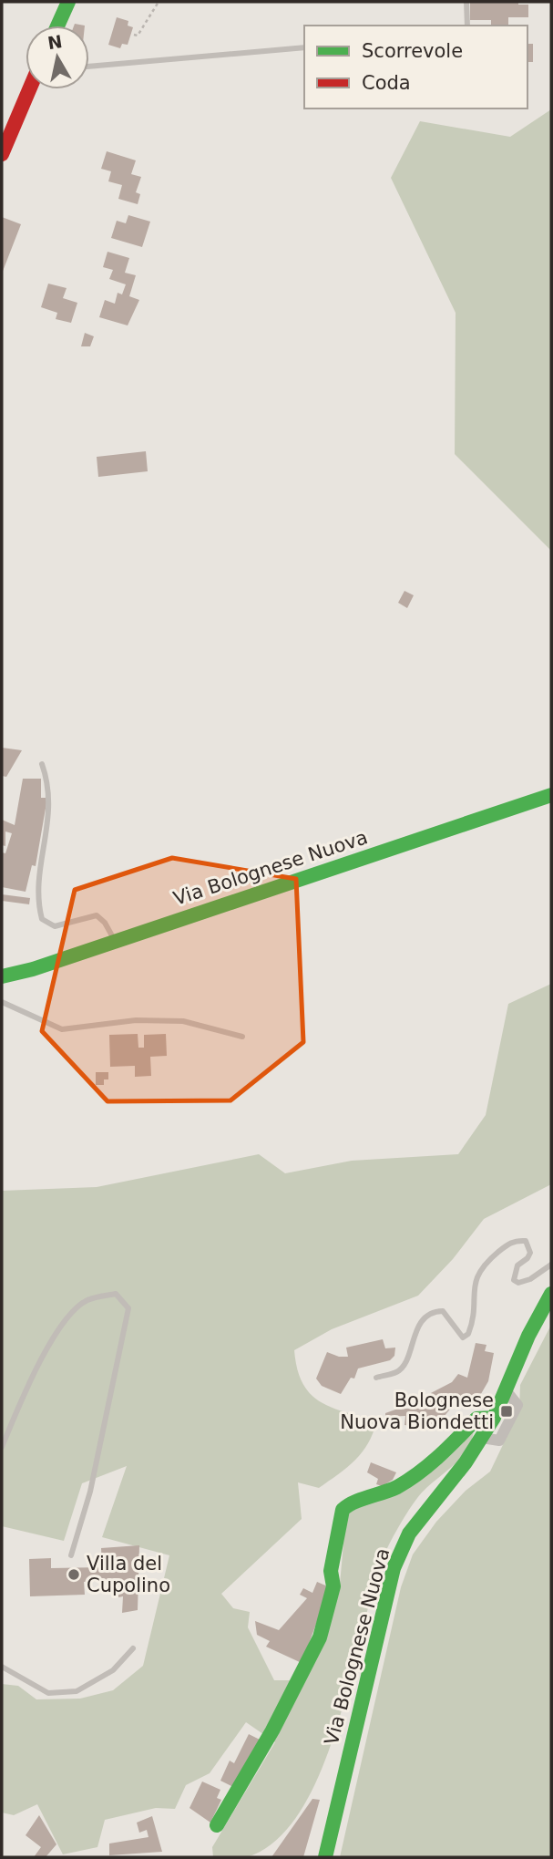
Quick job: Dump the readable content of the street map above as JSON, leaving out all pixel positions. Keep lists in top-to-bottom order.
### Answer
{
  "streets": {
    "main road": ["Via Bolognese Nuova"]
  },
  "places": {
    "transit": ["Bolognese Nuova Biondetti"],
    "other": ["Villa del Cupolino"]
  },
  "legend": ["Scorrevole", "Coda"],
  "north": "top"
}
